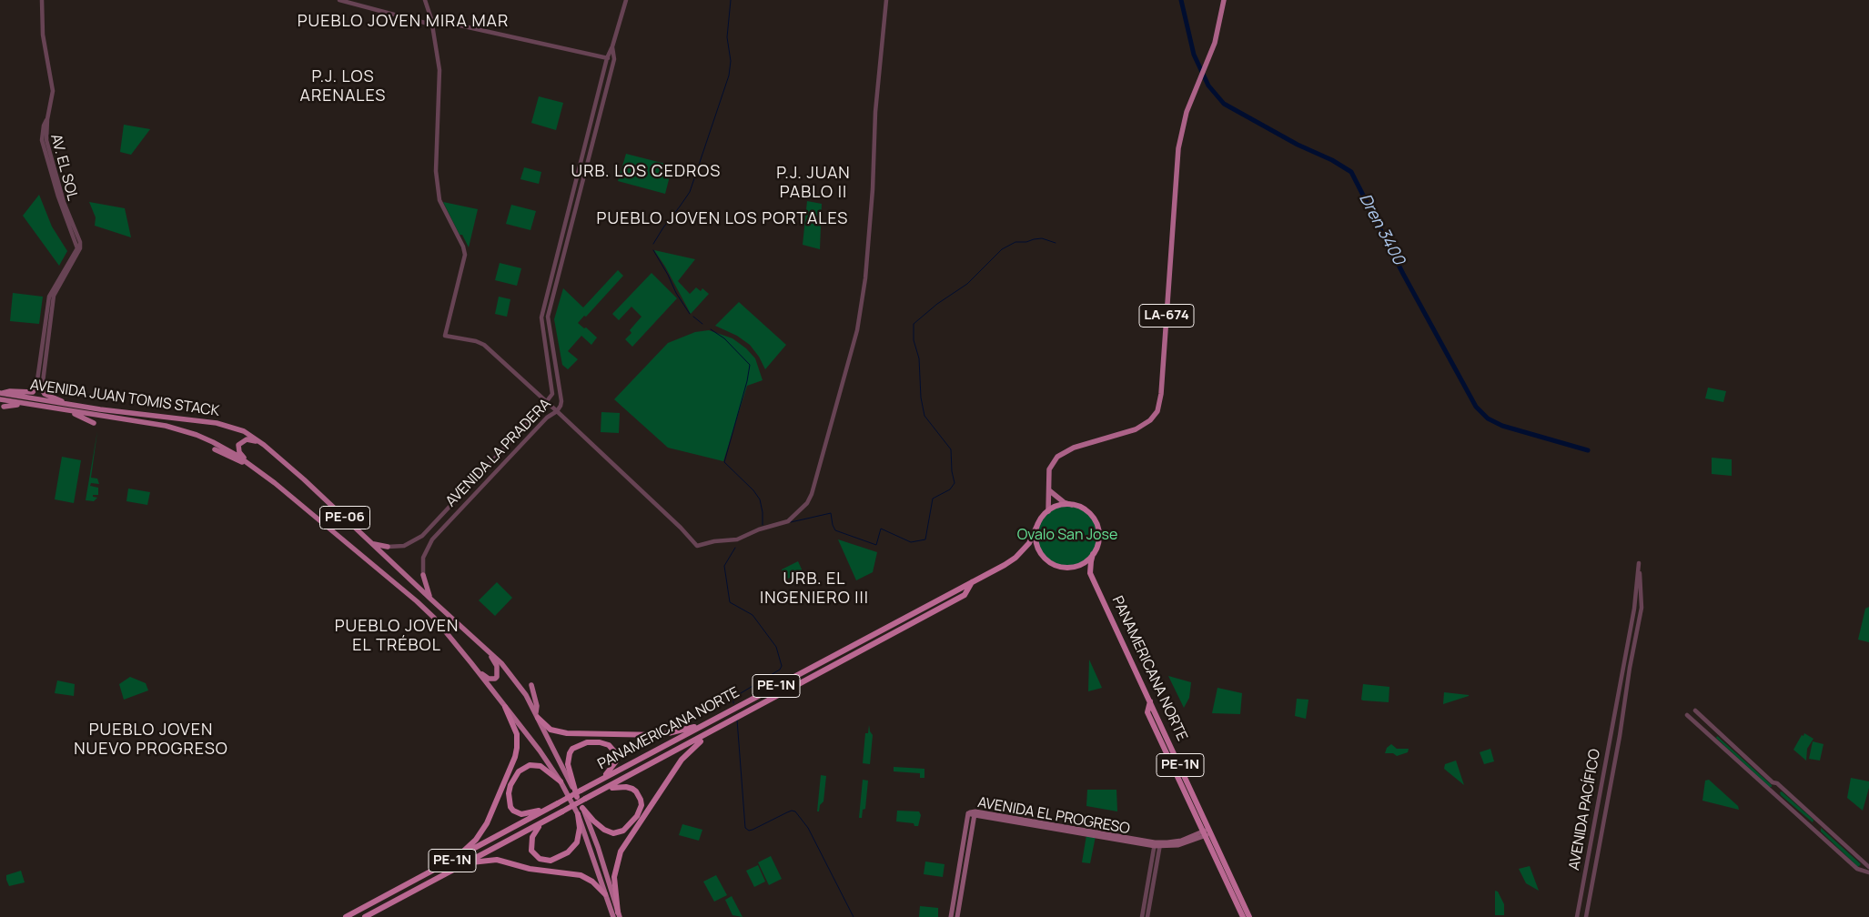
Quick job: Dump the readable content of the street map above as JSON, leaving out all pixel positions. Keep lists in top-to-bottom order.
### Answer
{
  "streets": {
    "highway": ["PANAMERICANA NORTE", "PE-1N"],
    "main road": [
      "LA-674",
      "AVENIDA JUAN TOMIS STACK",
      "PE-06",
      "AVENIDA EL PROGRESO"
    ],
    "street": ["AV. EL SOL", "AVENIDA LA PRADERA", "AVENIDA PACÍFICO"]
  },
  "crossings": [
    ["LA-674", "PANAMERICANA NORTE"],
    ["LA-674", "PE-1N"],
    ["AVENIDA JUAN TOMIS STACK", "PE-06"],
    ["AVENIDA LA PRADERA", "PE-06"],
    ["PANAMERICANA NORTE", "PE-1N"],
    ["PANAMERICANA NORTE", "AVENIDA EL PROGRESO"]
  ],
  "districts": [
    "PUEBLO JOVEN MIRA MAR",
    "P.J. LOS ARENALES",
    "URB. LOS CEDROS",
    "P.J. JUAN PABLO II",
    "PUEBLO JOVEN LOS PORTALES",
    "URB. EL INGENIERO III",
    "PUEBLO JOVEN EL TRÉBOL",
    "PUEBLO JOVEN NUEVO PROGRESO"
  ],
  "water": ["Dren 3400"],
  "parks": ["Ovalo San Jose"]
}
